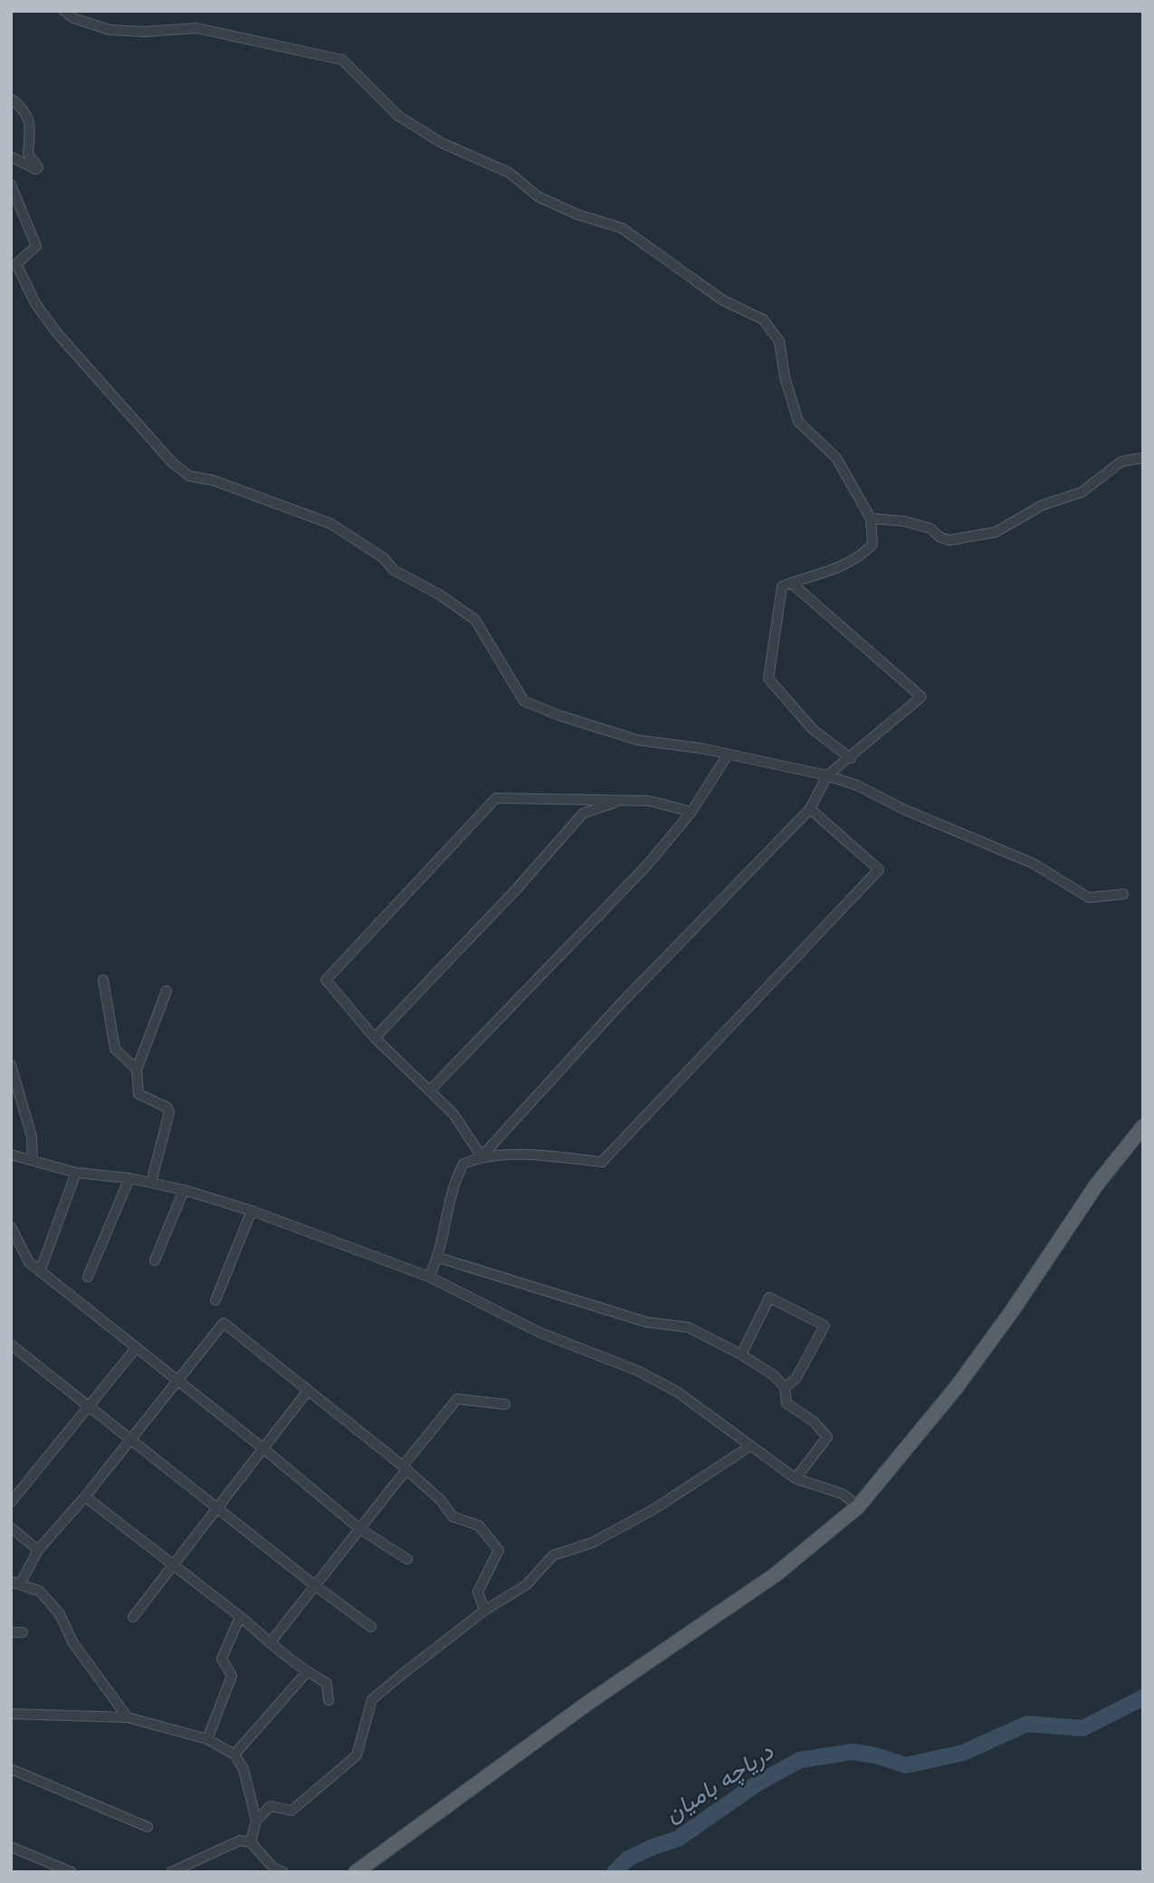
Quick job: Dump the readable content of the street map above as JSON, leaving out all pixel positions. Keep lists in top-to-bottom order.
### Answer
{
  "water": ["دریاچه بامیان"]
}
